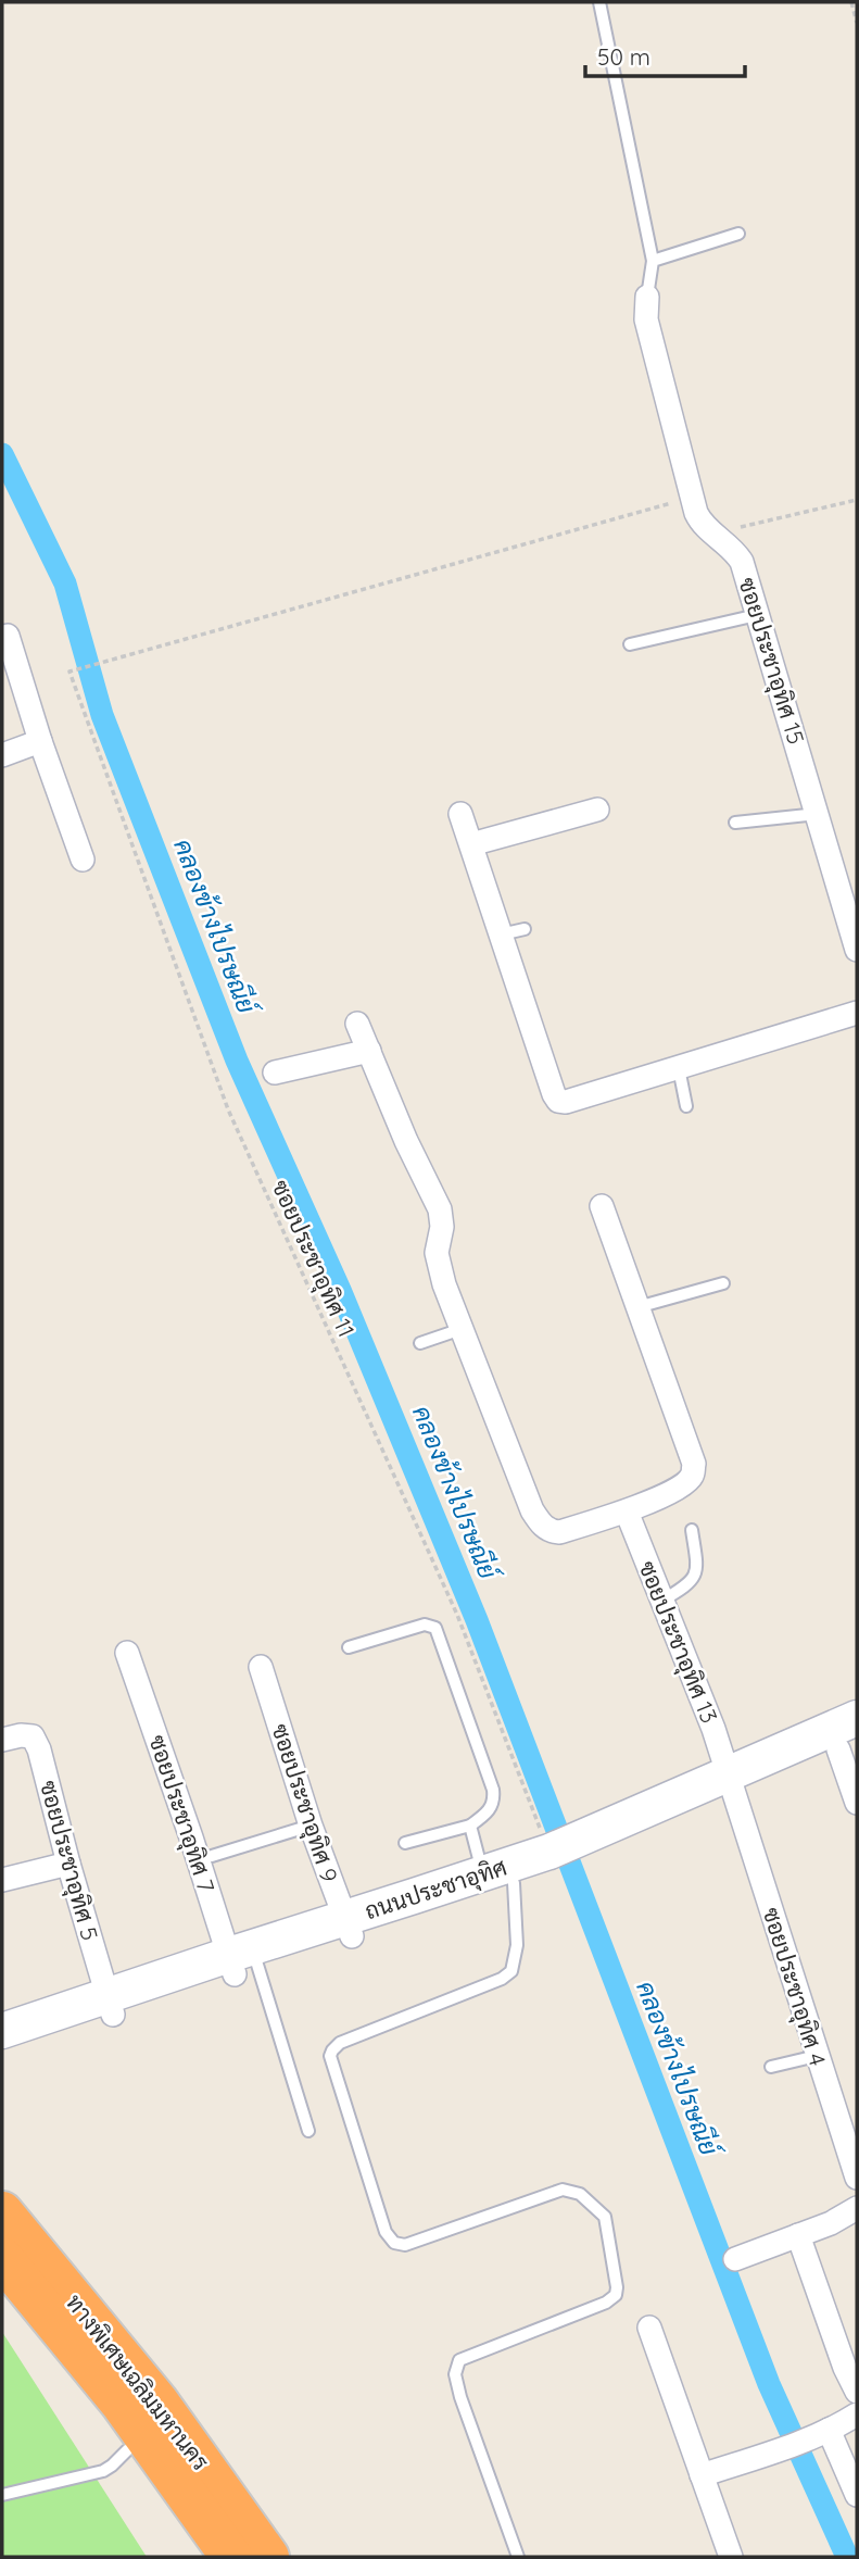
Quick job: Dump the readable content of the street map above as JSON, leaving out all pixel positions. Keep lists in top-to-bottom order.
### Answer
{
  "streets": {
    "highway": ["ทางพิเศษเฉลิมมหานคร"],
    "main road": ["ถนนประชาอุทิศ"],
    "street": [
      "ซอยประชาอุทิศ 15",
      "ซอยประชาอุทิศ 13",
      "ซอยประชาอุทิศ 9",
      "ซอยประชาอุทิศ 7",
      "ซอยประชาอุทิศ 5",
      "ซอยประชาอุทิศ 4"
    ],
    "path": ["ซอยประชาอุทิศ 11"]
  },
  "crossings": [
    ["ซอยประชาอุทิศ 15", "ซอยประชาอุทิศ 11"],
    ["ซอยประชาอุทิศ 11", "ถนนประชาอุทิศ"],
    ["ซอยประชาอุทิศ 13", "ถนนประชาอุทิศ"],
    ["ซอยประชาอุทิศ 13", "ซอยประชาอุทิศ 4"],
    ["ซอยประชาอุทิศ 9", "ถนนประชาอุทิศ"],
    ["ซอยประชาอุทิศ 7", "ถนนประชาอุทิศ"],
    ["ซอยประชาอุทิศ 5", "ถนนประชาอุทิศ"],
    ["ถนนประชาอุทิศ", "ซอยประชาอุทิศ 4"]
  ],
  "water": ["คลองข้างไปรษณีย์"],
  "scale_bar": "50 m"
}
